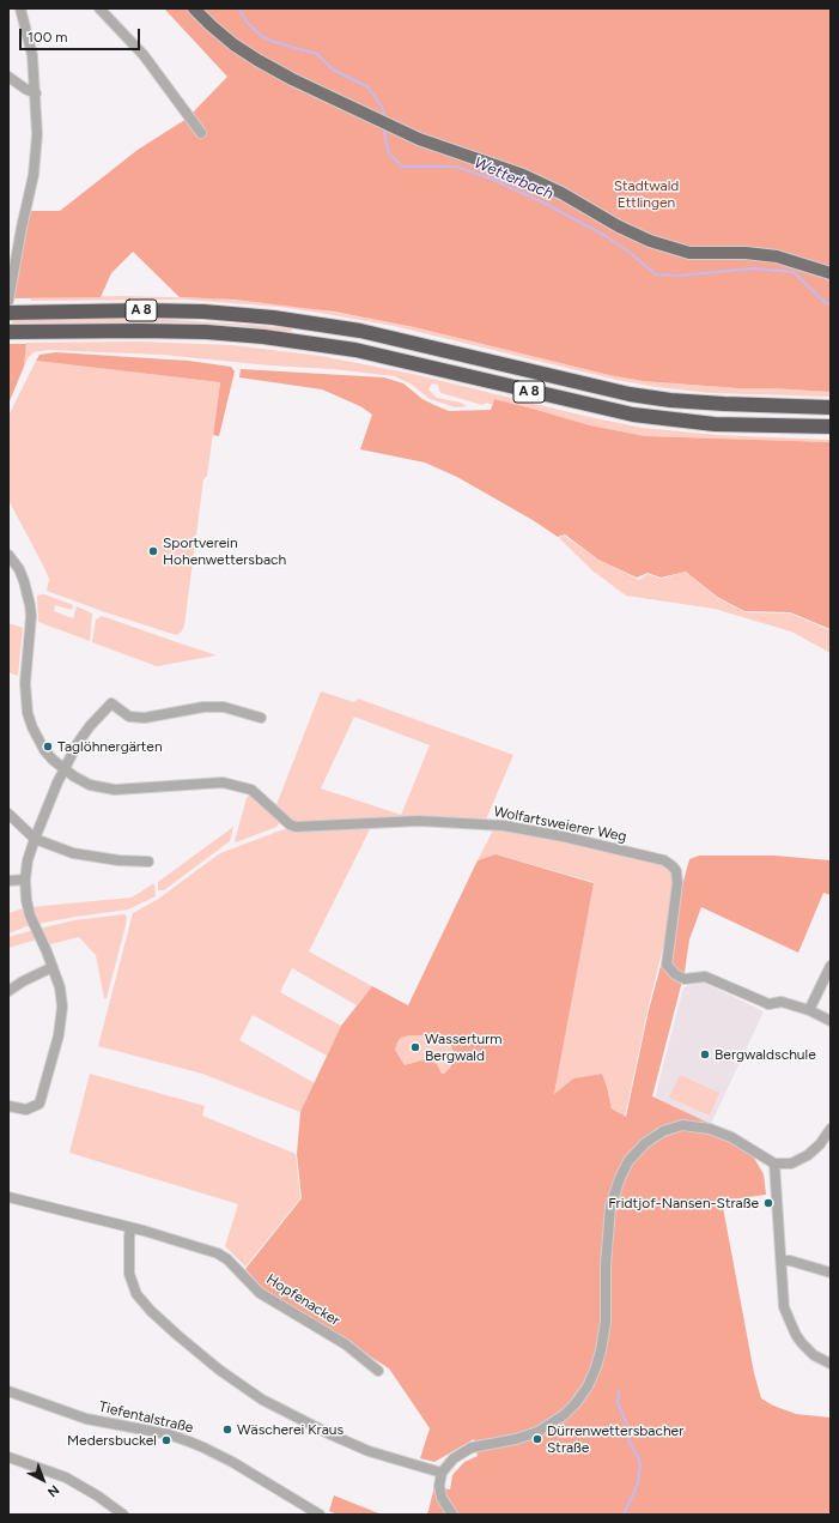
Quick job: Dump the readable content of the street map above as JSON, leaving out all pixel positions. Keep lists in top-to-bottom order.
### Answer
{
  "streets": {
    "highway": ["A 8"],
    "street": ["Wolfartsweierer Weg", "Hopfenacker", "Tiefentalstraße"]
  },
  "water": ["Wetterbach"],
  "parks": ["Stadtwald Ettlingen"],
  "places": [
    "Sportverein Hohenwettersbach",
    "Taglöhnergärten",
    "Wasserturm Bergwald",
    "Bergwaldschule",
    "Fridtjof-Nansen-Straße",
    "Wäscherei Kraus",
    "Dürrenwettersbacher Straße",
    "Medersbuckel"
  ],
  "scale_bar": "100 m",
  "north": "bottom right"
}
